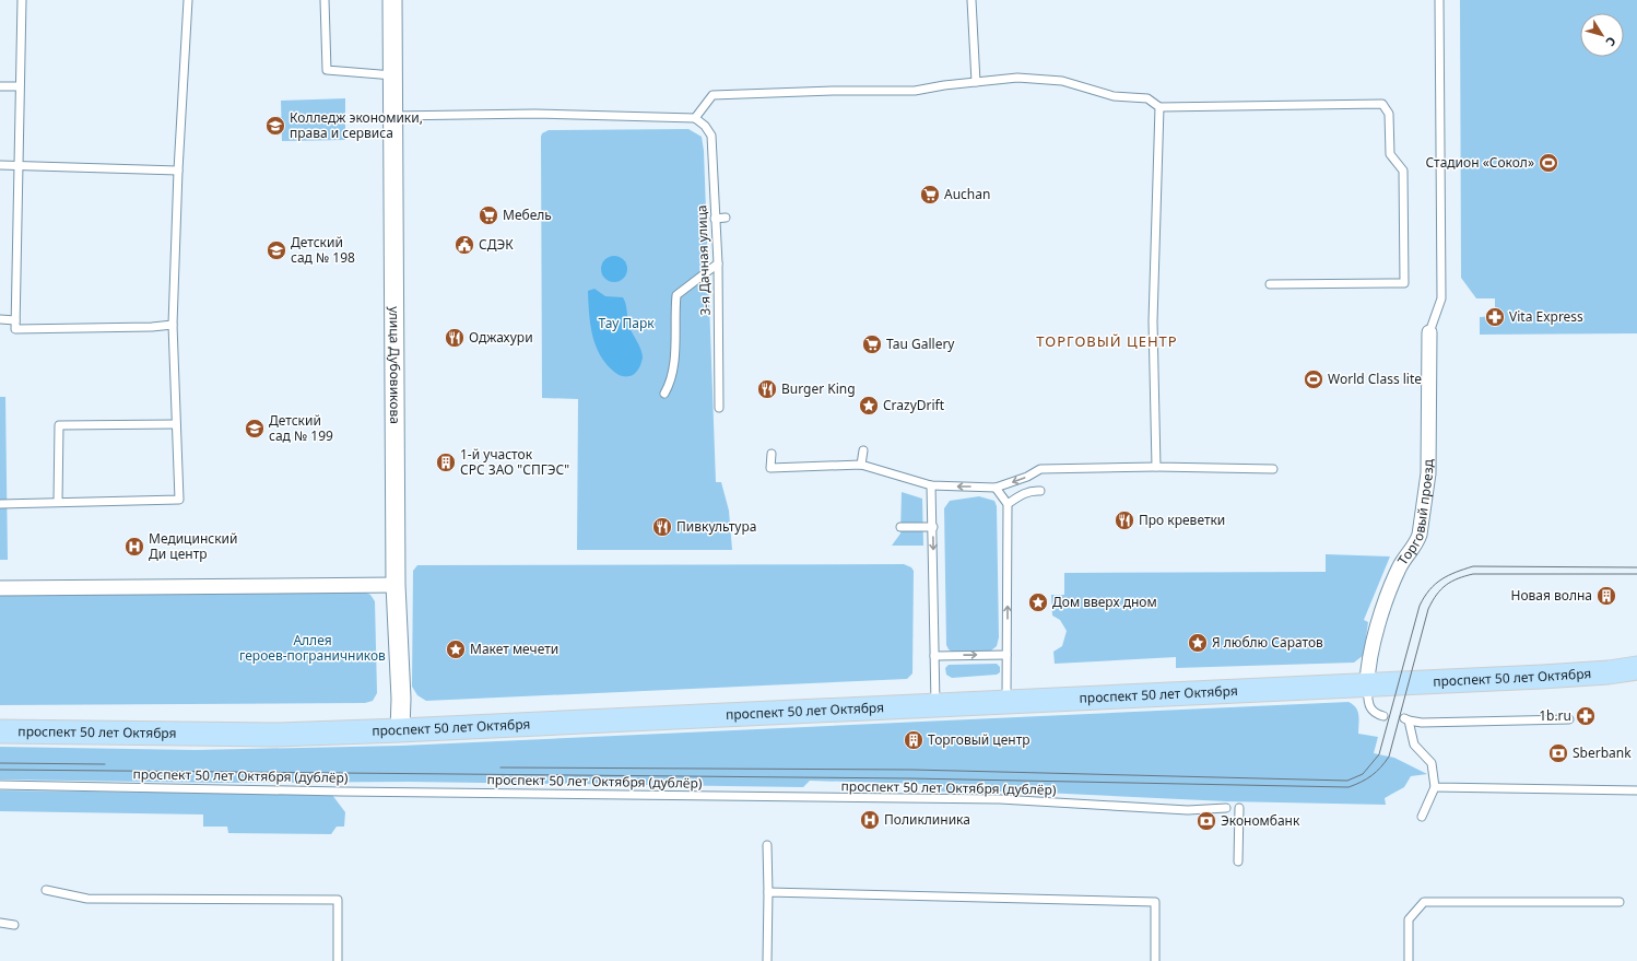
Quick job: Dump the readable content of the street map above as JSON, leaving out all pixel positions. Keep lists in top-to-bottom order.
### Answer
{
  "streets": {
    "main road": ["проспект 50 лет Октября"],
    "street": ["улица Дубовикова", "Торговый проезд"],
    "lane": ["3-я Дачная улица", "проспект 50 лет Октября (дублёр)"]
  },
  "crossings": [
    ["улица Дубовикова", "проспект 50 лет Октября"],
    ["Торговый проезд", "проспект 50 лет Октября"]
  ],
  "districts": ["ТОРГОВЫЙ ЦЕНТР"],
  "parks": ["Тау Парк", "Аллея героев-пограничников"],
  "places": {
    "school or university": ["Колледж экономики, права и сервиса", "Детский сад № 198", "Детский сад № 199"],
    "sports": ["Стадион «Сокол»", "World Class lite"],
    "supermarket": ["Auchan", "Мебель", "Tau Gallery"],
    "public building": ["СДЭК"],
    "pharmacy": ["Vita Express", "1b.ru"],
    "restaurant": [
      "Оджахури",
      "Burger King",
      "Про креветки",
      "Пивкультура"
    ],
    "place": [
      "CrazyDrift",
      "Дом вверх дном",
      "Я люблю Саратов",
      "Макет мечети"
    ],
    "building": ["1-й участок СРС ЗАО \"СПГЭС\"", "Новая волна", "Торговый центр"],
    "hospital": ["Медицинский Ди центр", "Поликлиника"],
    "bank": ["Sberbank", "Экономбанк"]
  },
  "north": "bottom right"
}
